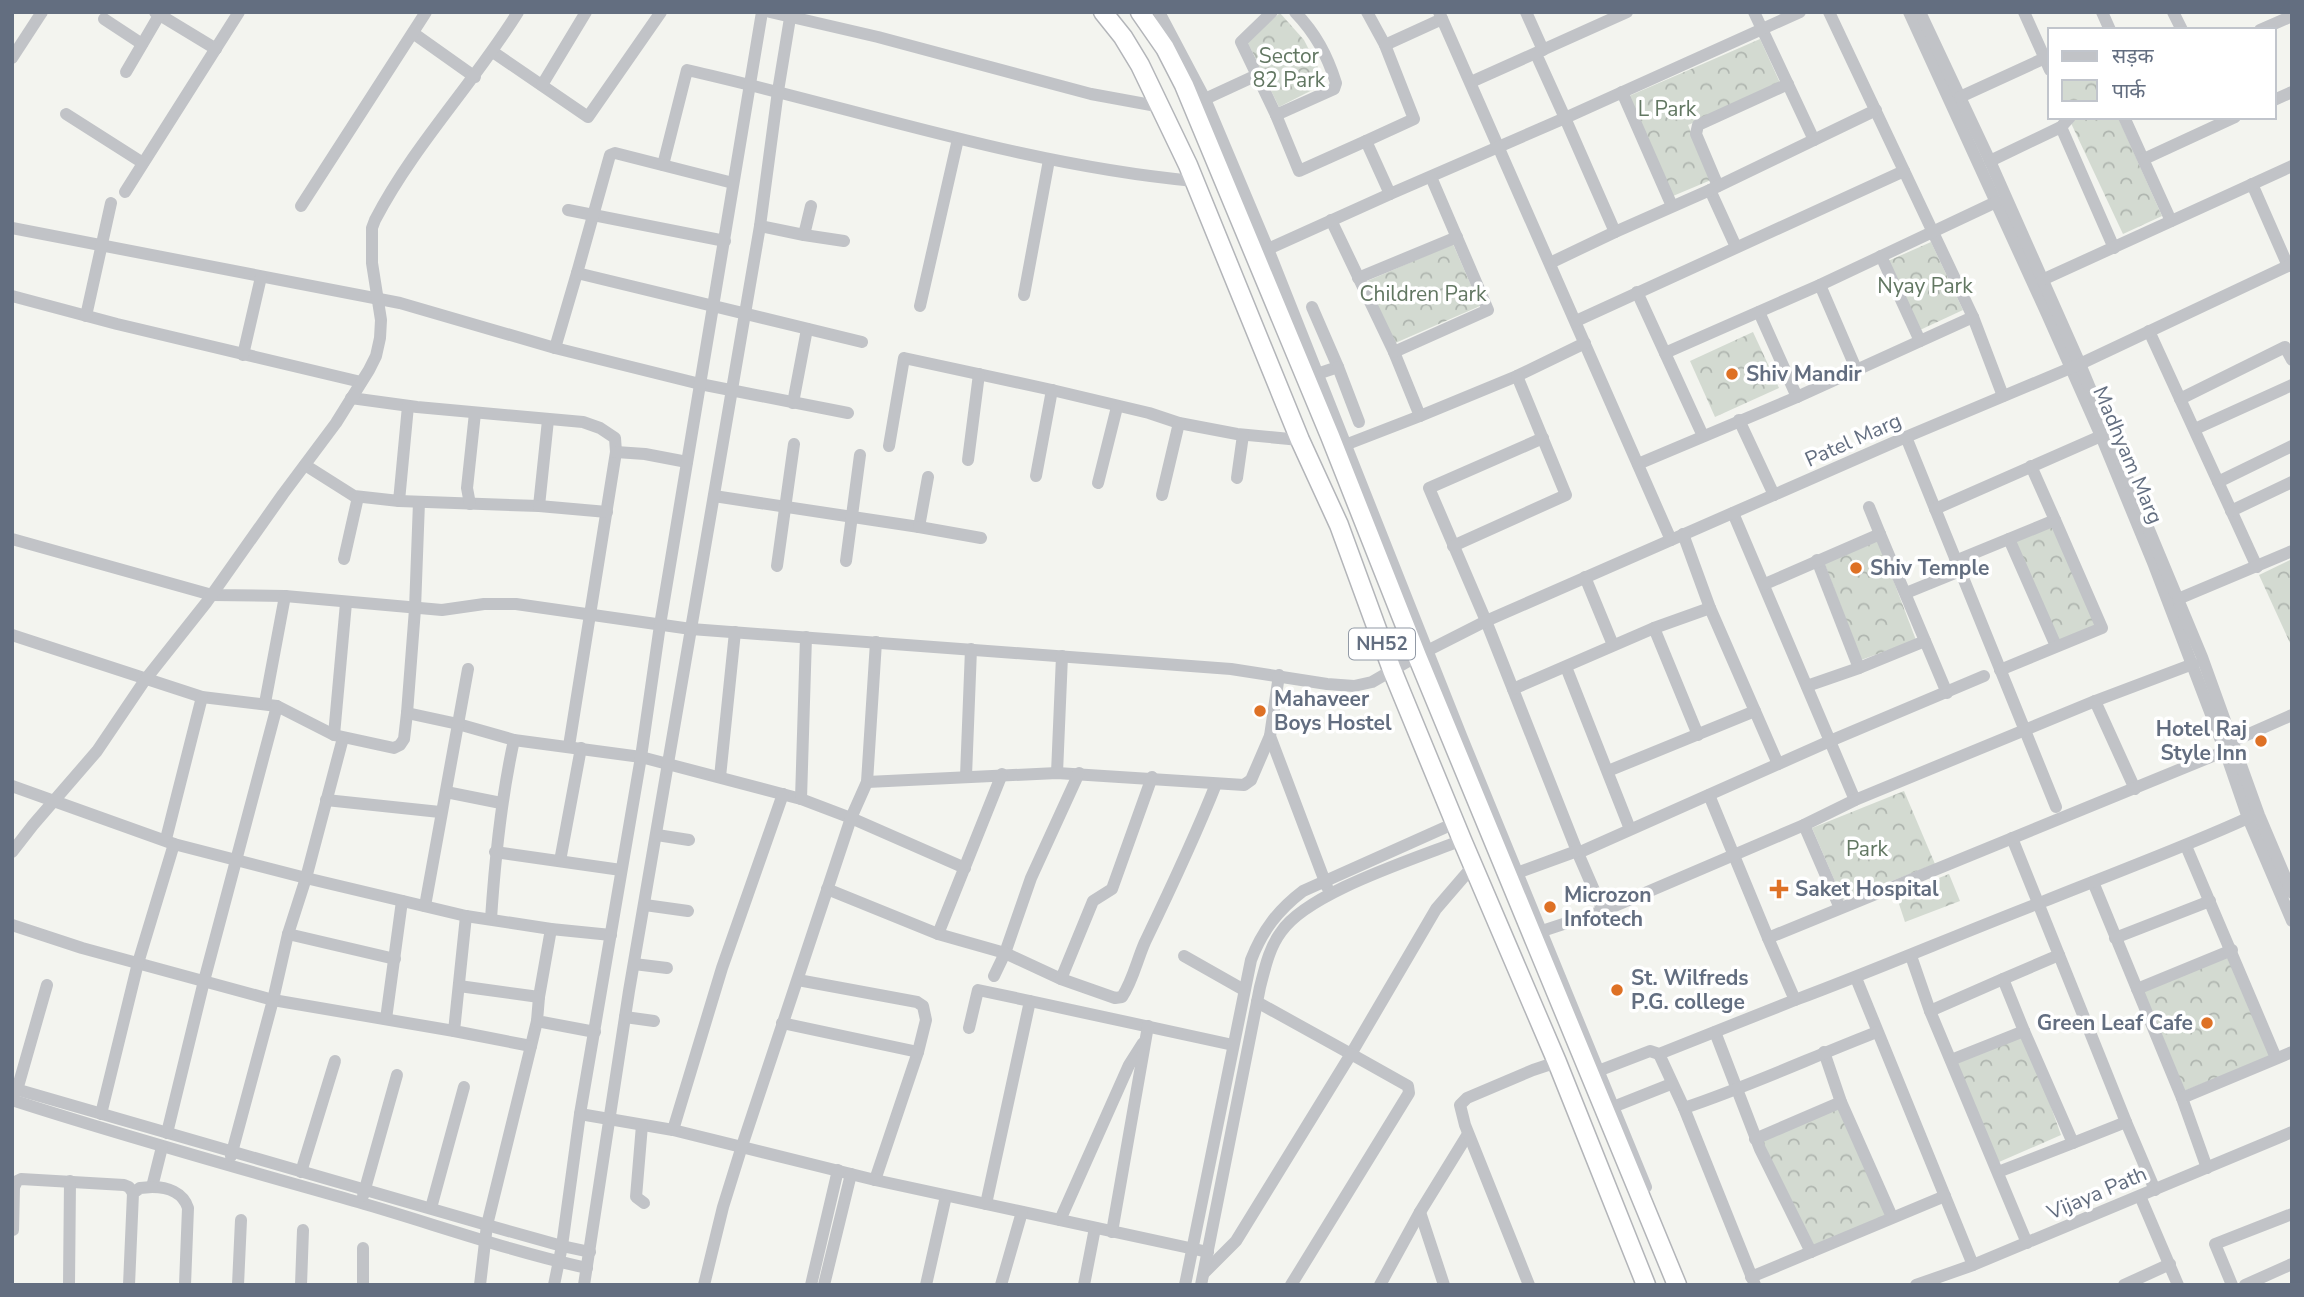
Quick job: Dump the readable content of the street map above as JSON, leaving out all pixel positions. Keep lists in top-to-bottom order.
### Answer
{
  "streets": {
    "highway": ["NH52"],
    "street": ["Patel Marg", "Madhyam Marg", "Vijaya Path"]
  },
  "crossings": [
    ["Patel Marg", "Madhyam Marg"],
    ["Patel Marg", "NH52"]
  ],
  "parks": [
    "Sector 82 Park",
    "L Park",
    "Nyay Park",
    "Children Park",
    "Park"
  ],
  "places": {
    "other": [
      "Shiv Mandir",
      "Shiv Temple",
      "Mahaveer Boys Hostel",
      "Hotel Raj Style Inn",
      "Microzon Infotech",
      "St. Wilfreds P.G. college",
      "Green Leaf Cafe"
    ],
    "health": ["Saket Hospital"]
  },
  "legend": ["सड़क", "पार्क"]
}
